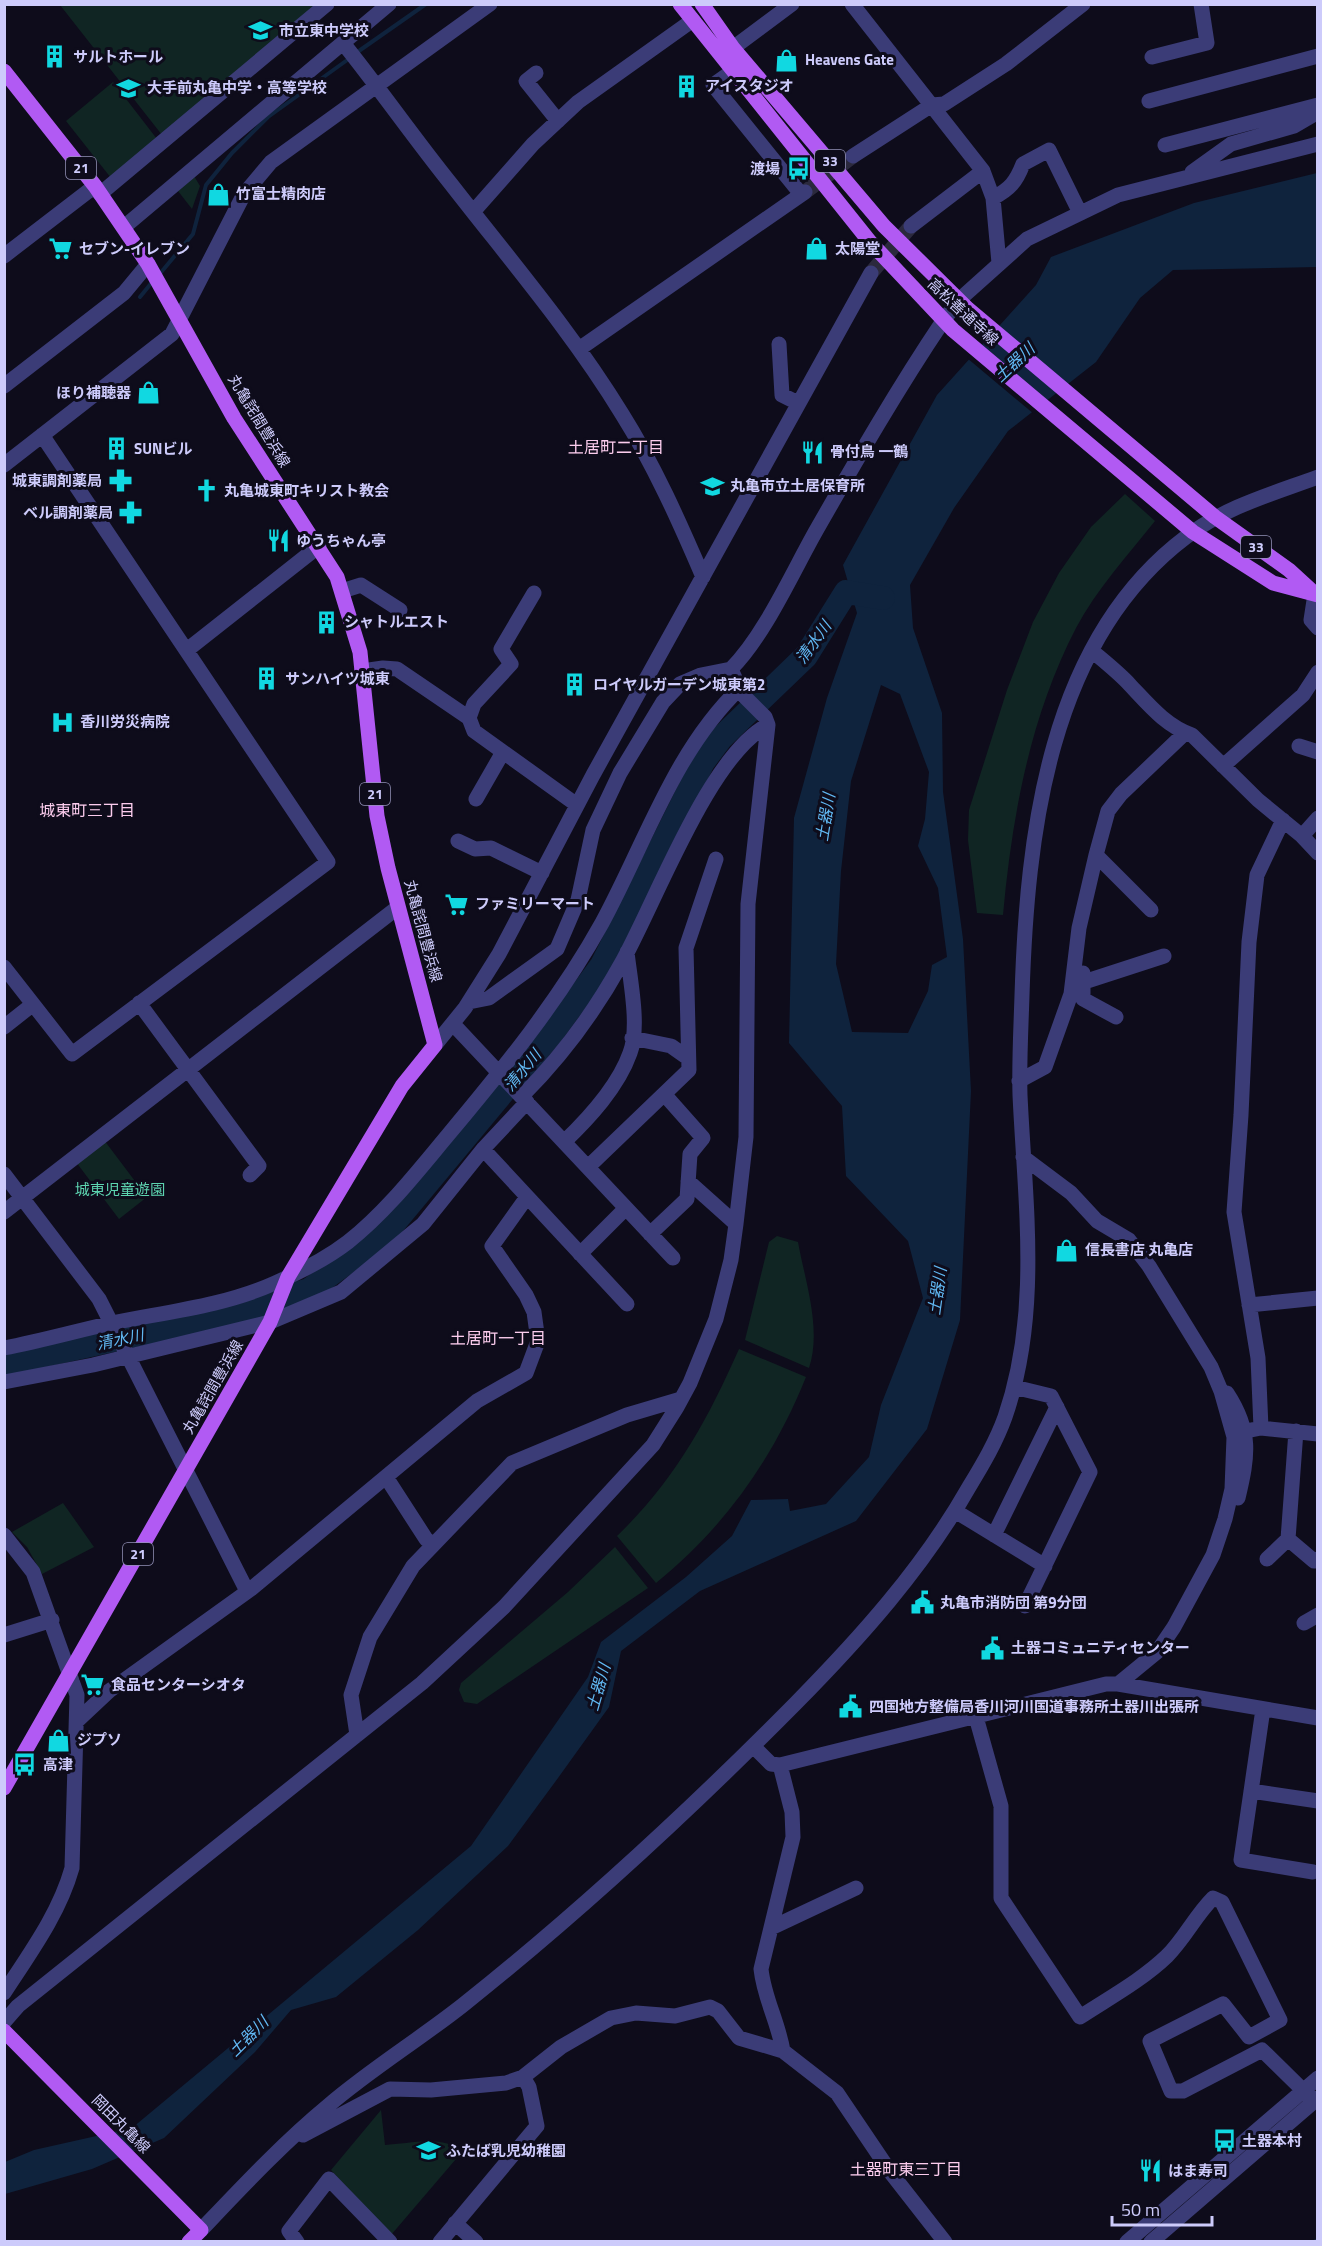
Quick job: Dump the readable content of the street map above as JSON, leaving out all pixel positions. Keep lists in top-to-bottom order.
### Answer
{
  "streets": {
    "main road": [
      "33",
      "21",
      "高松善通寺線",
      "丸亀詫間豊浜線",
      "岡田丸亀線"
    ]
  },
  "districts": [
    "土居町二丁目",
    "城東町三丁目",
    "土居町一丁目",
    "土器町東三丁目"
  ],
  "water": ["土器川", "清水川"],
  "parks": ["城東児童遊園"],
  "places": {
    "school or university": [
      "市立東中学校",
      "大手前丸亀中学・高等学校",
      "丸亀市立土居保育所",
      "ふたば乳児幼稚園"
    ],
    "building": [
      "サルトホール",
      "アイスタジオ",
      "SUNビル",
      "シャトルエスト",
      "サンハイツ城東",
      "ロイヤルガーデン城東第2"
    ],
    "shop": [
      "Heavens Gate",
      "竹富士精肉店",
      "太陽堂",
      "ほり補聴器",
      "信長書店 丸亀店",
      "ジプソ"
    ],
    "bus stop": ["渡場", "高津", "土器本村"],
    "supermarket": ["セブン-イレブン", "ファミリーマート", "食品センターシオタ"],
    "restaurant": ["骨付鳥 一鶴", "ゆうちゃん亭", "はま寿司"],
    "pharmacy": ["城東調剤薬局", "ベル調剤薬局"],
    "church": ["丸亀城東町キリスト教会"],
    "hospital": ["香川労災病院"],
    "public building": ["丸亀市消防団 第9分団", "土器コミュニティセンター", "四国地方整備局香川河川国道事務所土器川出張所"]
  },
  "scale_bar": "50 m"
}
